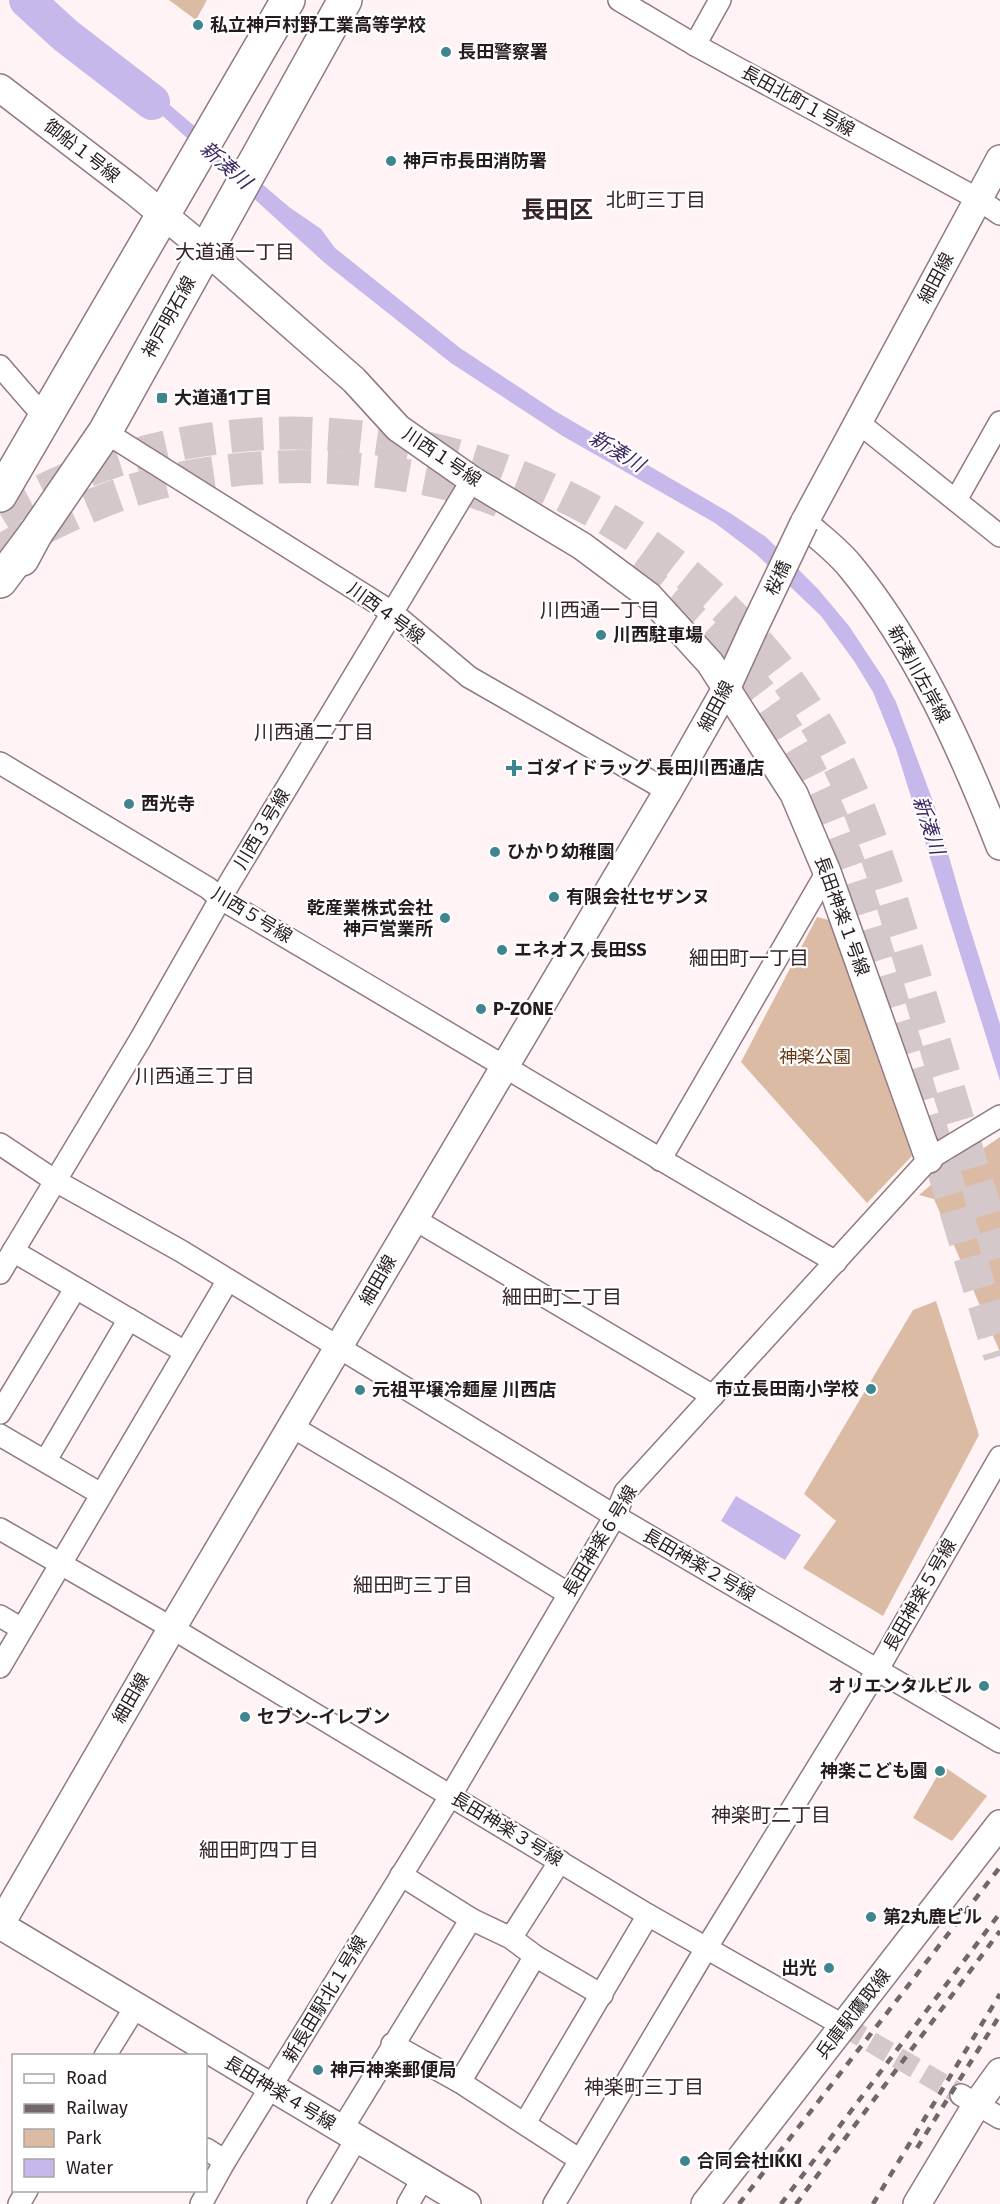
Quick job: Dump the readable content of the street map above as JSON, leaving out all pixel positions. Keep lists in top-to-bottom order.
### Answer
{
  "streets": {
    "main road": ["神戸明石線"],
    "street": [
      "長田北町１号線",
      "御船１号線",
      "細田線",
      "川西１号線",
      "桜橋",
      "川西４号線",
      "新湊川左岸線",
      "川西３号線",
      "川西５号線",
      "長田神楽１号線",
      "長田神楽６号線",
      "長田神楽２号線",
      "長田神楽５号線",
      "長田神楽３号線",
      "新長田駅北１号線",
      "兵庫駅鷹取線",
      "長田神楽４号線"
    ]
  },
  "crossings": [
    ["長田北町１号線", "細田線"],
    ["御船１号線", "川西１号線"],
    ["細田線", "川西１号線"],
    ["細田線", "桜橋"],
    ["細田線", "川西４号線"],
    ["細田線", "新湊川左岸線"],
    ["細田線", "川西５号線"],
    ["細田線", "長田神楽１号線"],
    ["細田線", "長田神楽２号線"],
    ["細田線", "長田神楽３号線"],
    ["細田線", "長田神楽４号線"],
    ["神戸明石線", "川西１号線"],
    ["神戸明石線", "川西４号線"],
    ["川西１号線", "川西３号線"],
    ["川西１号線", "長田神楽１号線"],
    ["桜橋", "新湊川左岸線"],
    ["川西４号線", "川西３号線"],
    ["川西３号線", "川西５号線"],
    ["川西３号線", "長田神楽２号線"],
    ["川西５号線", "長田神楽６号線"],
    ["長田神楽１号線", "長田神楽６号線"],
    ["長田神楽６号線", "長田神楽２号線"],
    ["長田神楽６号線", "長田神楽３号線"],
    ["長田神楽６号線", "新長田駅北１号線"],
    ["長田神楽２号線", "長田神楽５号線"],
    ["長田神楽５号線", "長田神楽３号線"],
    ["長田神楽３号線", "新長田駅北１号線"],
    ["長田神楽３号線", "兵庫駅鷹取線"],
    ["新長田駅北１号線", "長田神楽４号線"]
  ],
  "districts": [
    "北町三丁目",
    "長田区",
    "大道通一丁目",
    "川西通一丁目",
    "川西通二丁目",
    "細田町一丁目",
    "川西通三丁目",
    "細田町二丁目",
    "細田町三丁目",
    "神楽町二丁目",
    "細田町四丁目",
    "神楽町三丁目"
  ],
  "water": ["新湊川"],
  "parks": ["神楽公園"],
  "places": {
    "other": [
      "私立神戸村野工業高等学校",
      "長田警察署",
      "神戸市長田消防署",
      "川西駐車場",
      "西光寺",
      "ひかり幼稚園",
      "有限会社セザンヌ",
      "乾産業株式会社 神戸営業所",
      "エネオス 長田SS",
      "P-ZONE",
      "市立長田南小学校",
      "元祖平壌冷麺屋 川西店",
      "オリエンタルビル",
      "セブン-イレブン",
      "神楽こども園",
      "第2丸鹿ビル",
      "出光",
      "神戸神楽郵便局",
      "合同会社IKKI"
    ],
    "transit": ["大道通1丁目"],
    "health": ["ゴダイドラッグ 長田川西通店"]
  },
  "legend": [
    "Road",
    "Railway",
    "Park",
    "Water"
  ]
}
